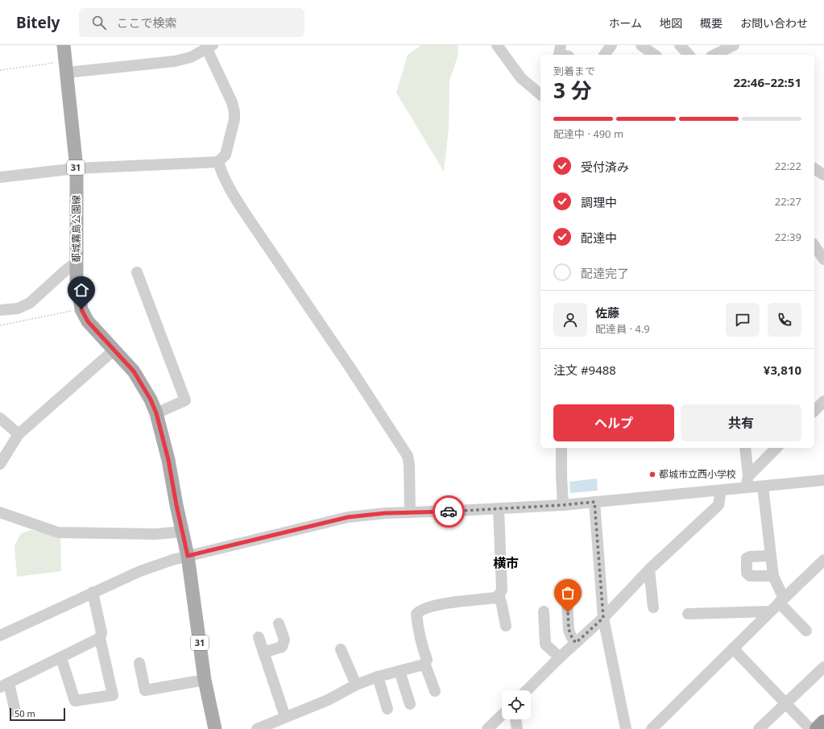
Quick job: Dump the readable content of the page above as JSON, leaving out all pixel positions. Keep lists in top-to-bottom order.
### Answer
{
  "streets": {
    "main road": ["31", "都城霧島公園線"]
  },
  "districts": ["横市"],
  "places": ["都城市立西小学校"],
  "scale_bar": "50 m",
  "page": {
    "header": "Bitely",
    "search": "ここで検索",
    "nav": [
      "ホーム",
      "地図",
      "概要",
      "お問い合わせ"
    ],
    "heading": ["3 分", "到着まで", "22:46–22:51"],
    "panel": [
      "佐藤",
      "配達員 · 4.9",
      "注文 #9488",
      "¥3,810"
    ],
    "bar": "配達中 · 490 m",
    "list": [
      ["受付済み", "22:22"],
      ["調理中", "22:27"],
      ["配達中", "22:39"],
      "配達完了"
    ],
    "buttons": ["ヘルプ", "共有"],
    "scale": "50 m"
  }
}
